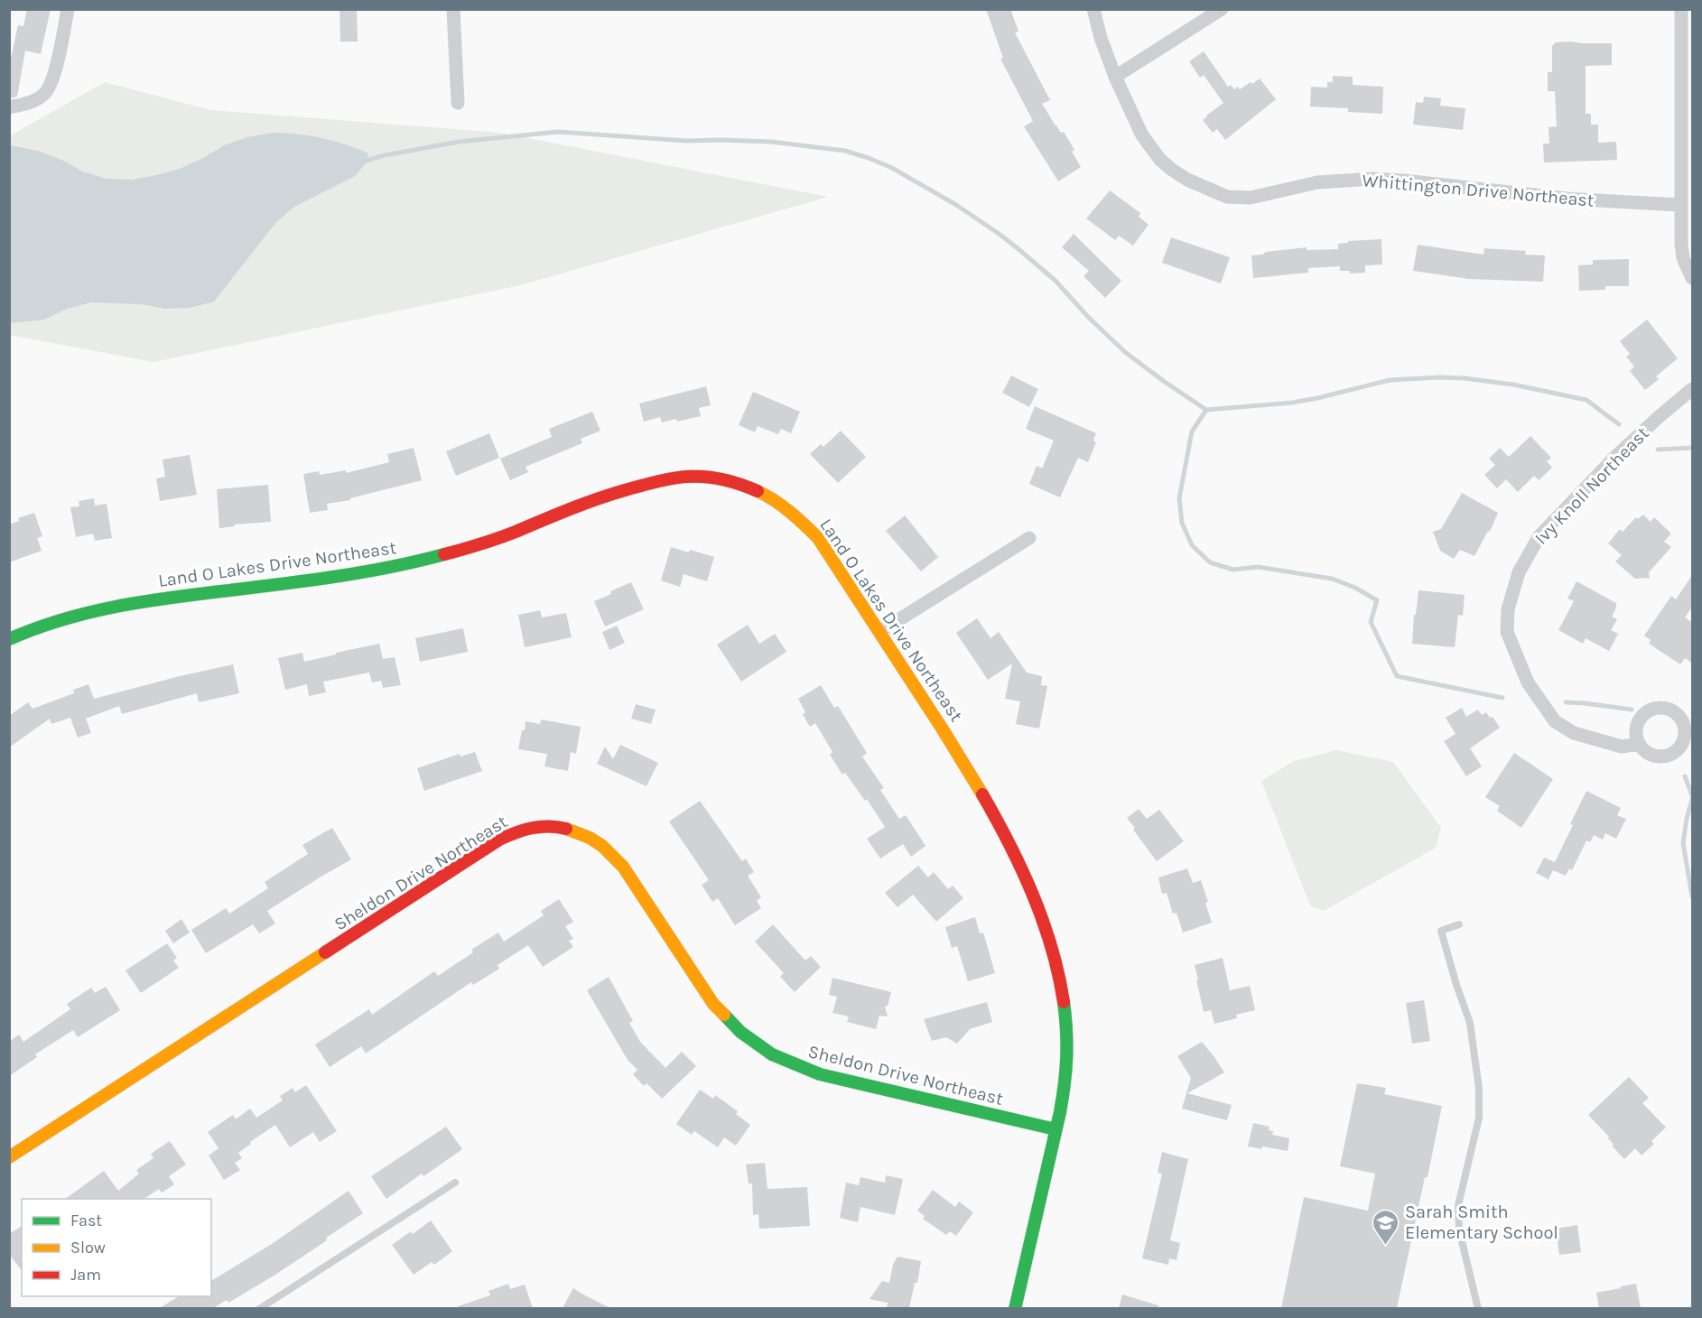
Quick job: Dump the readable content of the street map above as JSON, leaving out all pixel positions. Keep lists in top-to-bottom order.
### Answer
{
  "streets": {
    "street": [
      "Whittington Drive Northeast",
      "Ivy Knoll Northeast",
      "Land O Lakes Drive Northeast",
      "Sheldon Drive Northeast"
    ]
  },
  "crossings": [
    ["Land O Lakes Drive Northeast", "Sheldon Drive Northeast"]
  ],
  "places": {
    "school or university": ["Sarah Smith Elementary School"]
  },
  "legend": ["Fast", "Slow", "Jam"]
}
